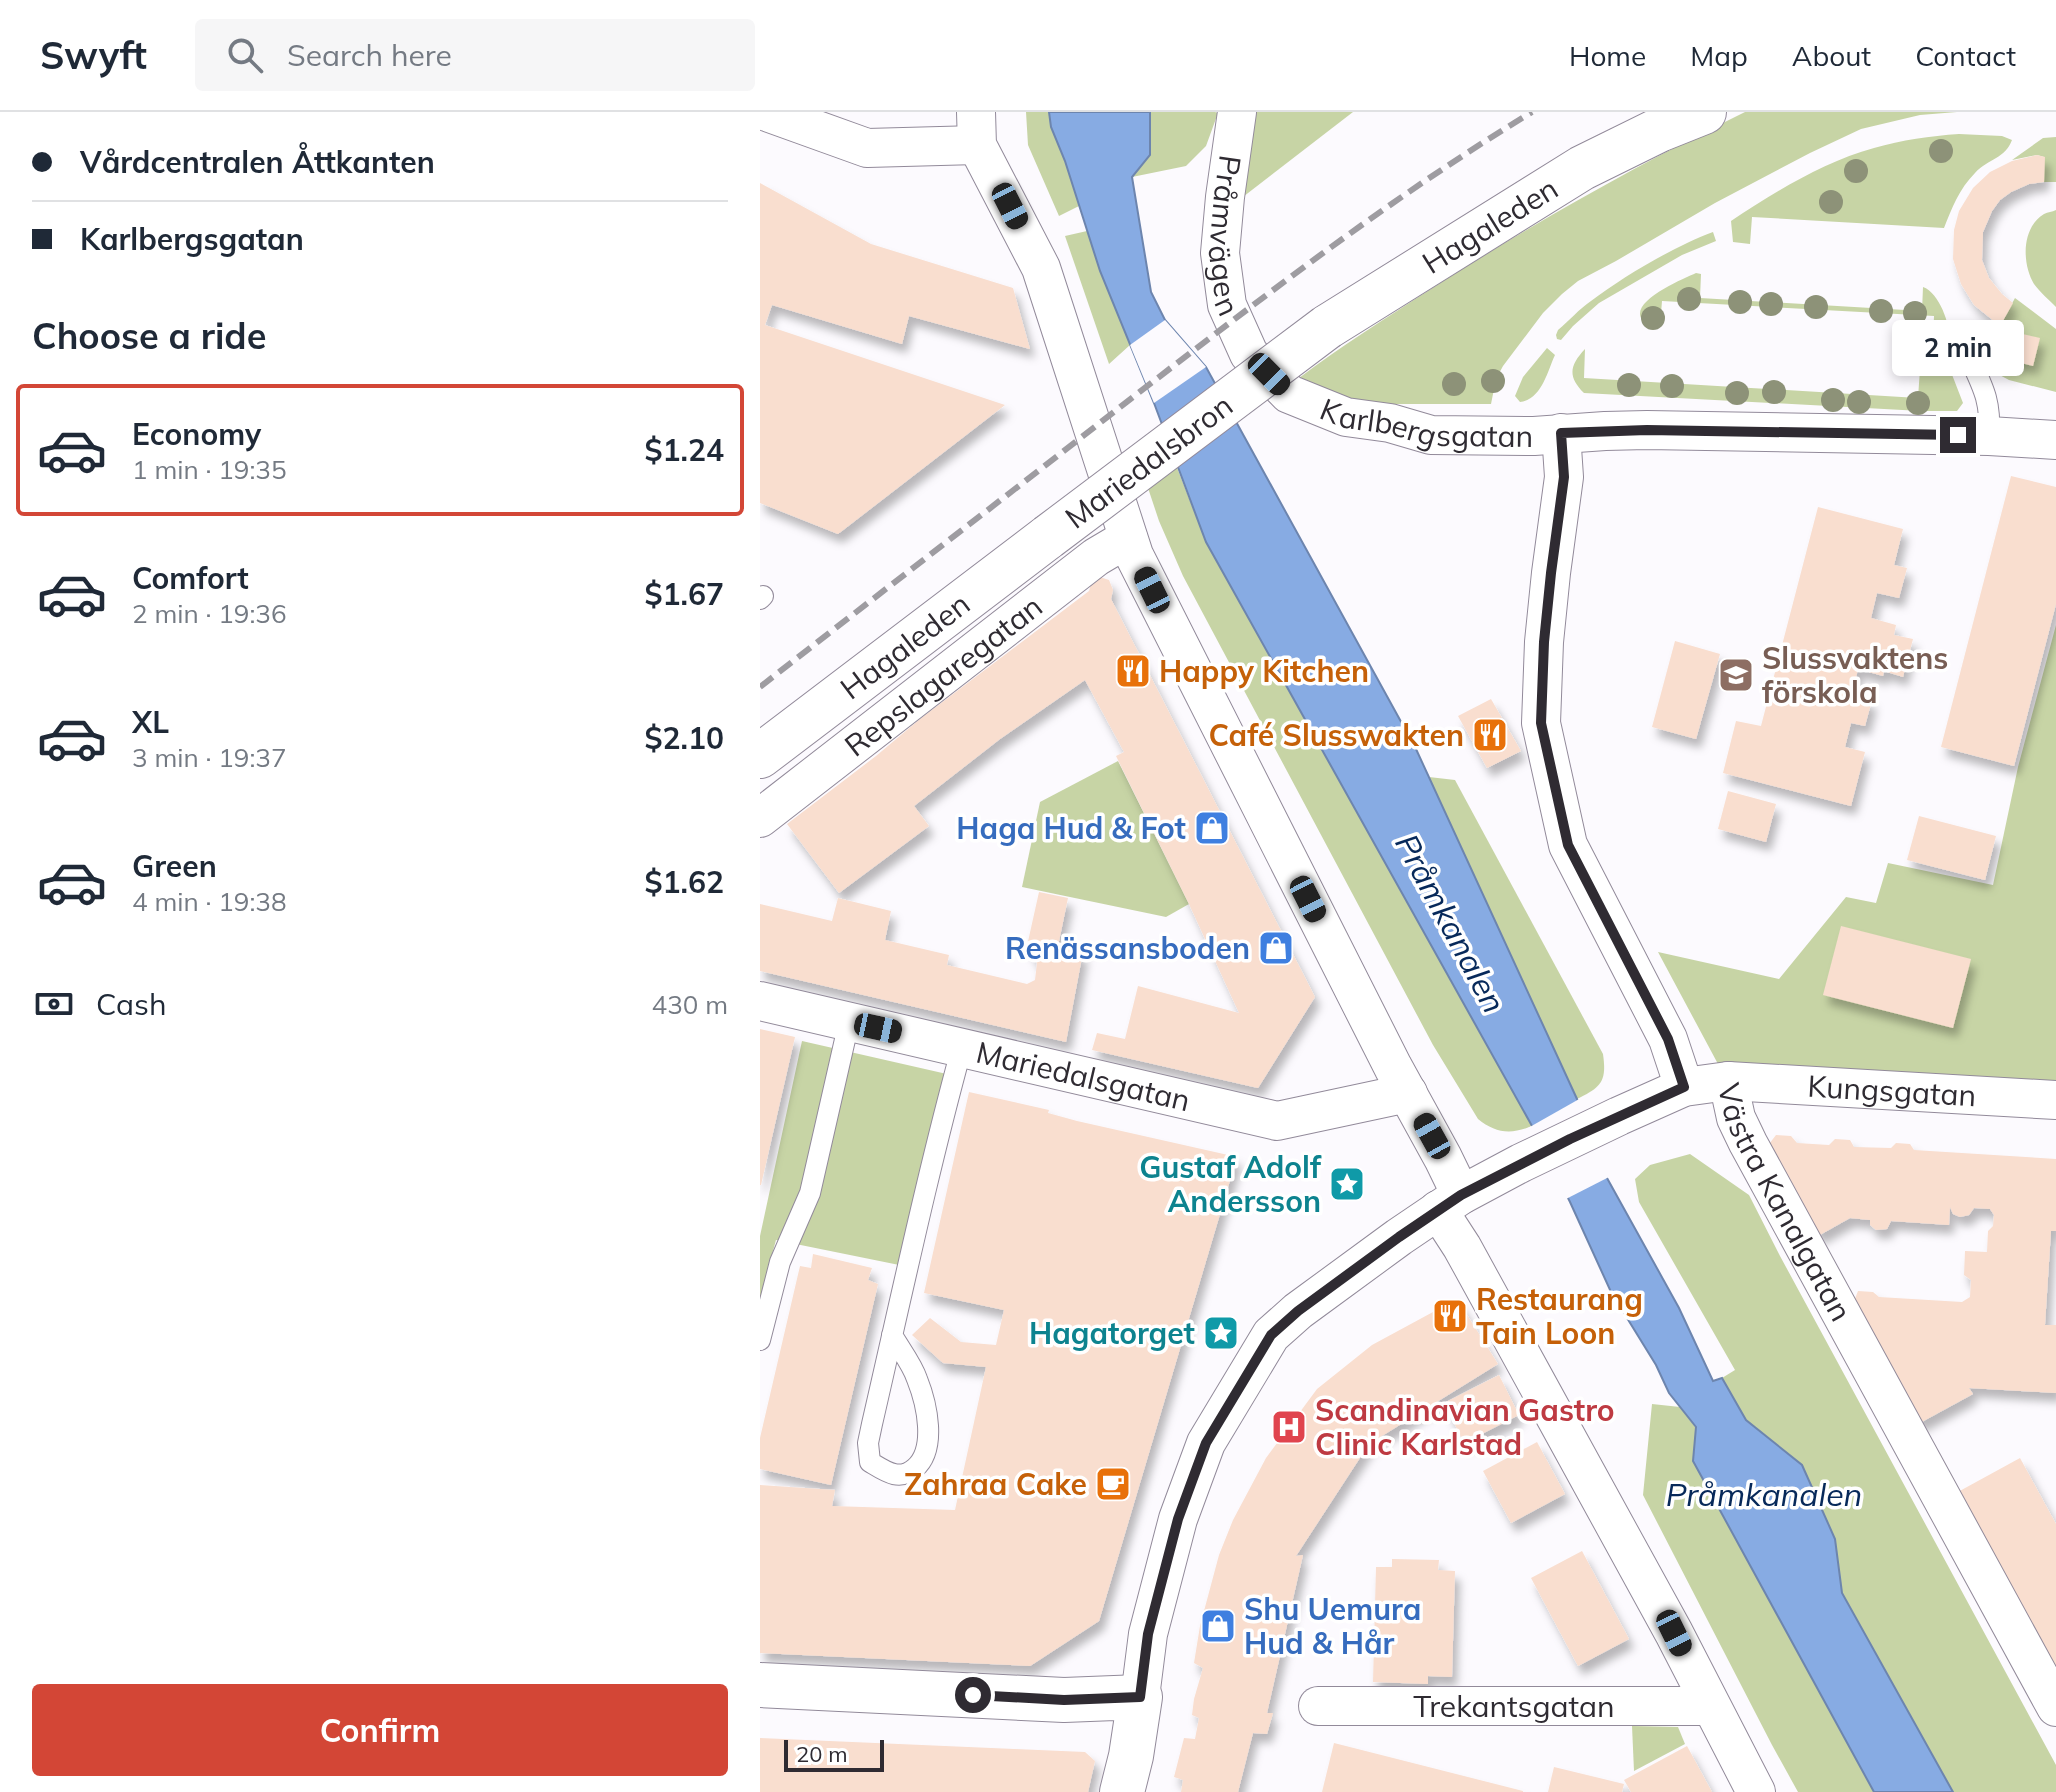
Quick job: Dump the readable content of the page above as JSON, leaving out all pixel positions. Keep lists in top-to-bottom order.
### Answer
{
  "streets": {
    "street": [
      "Hagaleden",
      "Pråmvägen",
      "Karlbergsgatan",
      "Mariedalsbron",
      "Repslagaregatan",
      "Mariedalsgatan",
      "Kungsgatan",
      "Västra Kanalgatan",
      "Trekantsgatan"
    ]
  },
  "crossings": [
    ["Hagaleden", "Mariedalsbron"],
    ["Pråmvägen", "Karlbergsgatan"],
    ["Karlbergsgatan", "Västra Kanalgatan"],
    ["Kungsgatan", "Västra Kanalgatan"]
  ],
  "water": ["Pråmkanalen"],
  "places": {
    "restaurant": ["Happy Kitchen", "Café Slusswakten", "Restaurang Tain Loon"],
    "school or university": ["Slussvaktens förskola"],
    "shop": ["Haga Hud & Fot", "Renässansboden", "Shu Uemura Hud & Hår"],
    "place": ["Gustaf Adolf Andersson", "Hagatorget"],
    "hospital": ["Scandinavian Gastro Clinic Karlstad"],
    "cafe": ["Zahraa Cake"]
  },
  "scale_bar": "20 m",
  "page": {
    "header": "Swyft",
    "search": "Search here",
    "nav": [
      "Home",
      "Map",
      "About",
      "Contact"
    ],
    "banner": ["Vårdcentralen Åttkanten", "Karlbergsgatan"],
    "heading": "Choose a ride",
    "bubble": "2 min",
    "list": [
      {
        "name": "Economy",
        "note": "1 min · 19:35",
        "value": "$1.24"
      },
      {
        "name": "Comfort",
        "note": "2 min · 19:36",
        "value": "$1.67"
      },
      {
        "name": "XL",
        "note": "3 min · 19:37",
        "value": "$2.10"
      },
      {
        "name": "Green",
        "note": "4 min · 19:38",
        "value": "$1.62"
      }
    ],
    "pay": ["Cash", "430 m"],
    "buttons": "Confirm",
    "scale": "20 m"
  }
}
